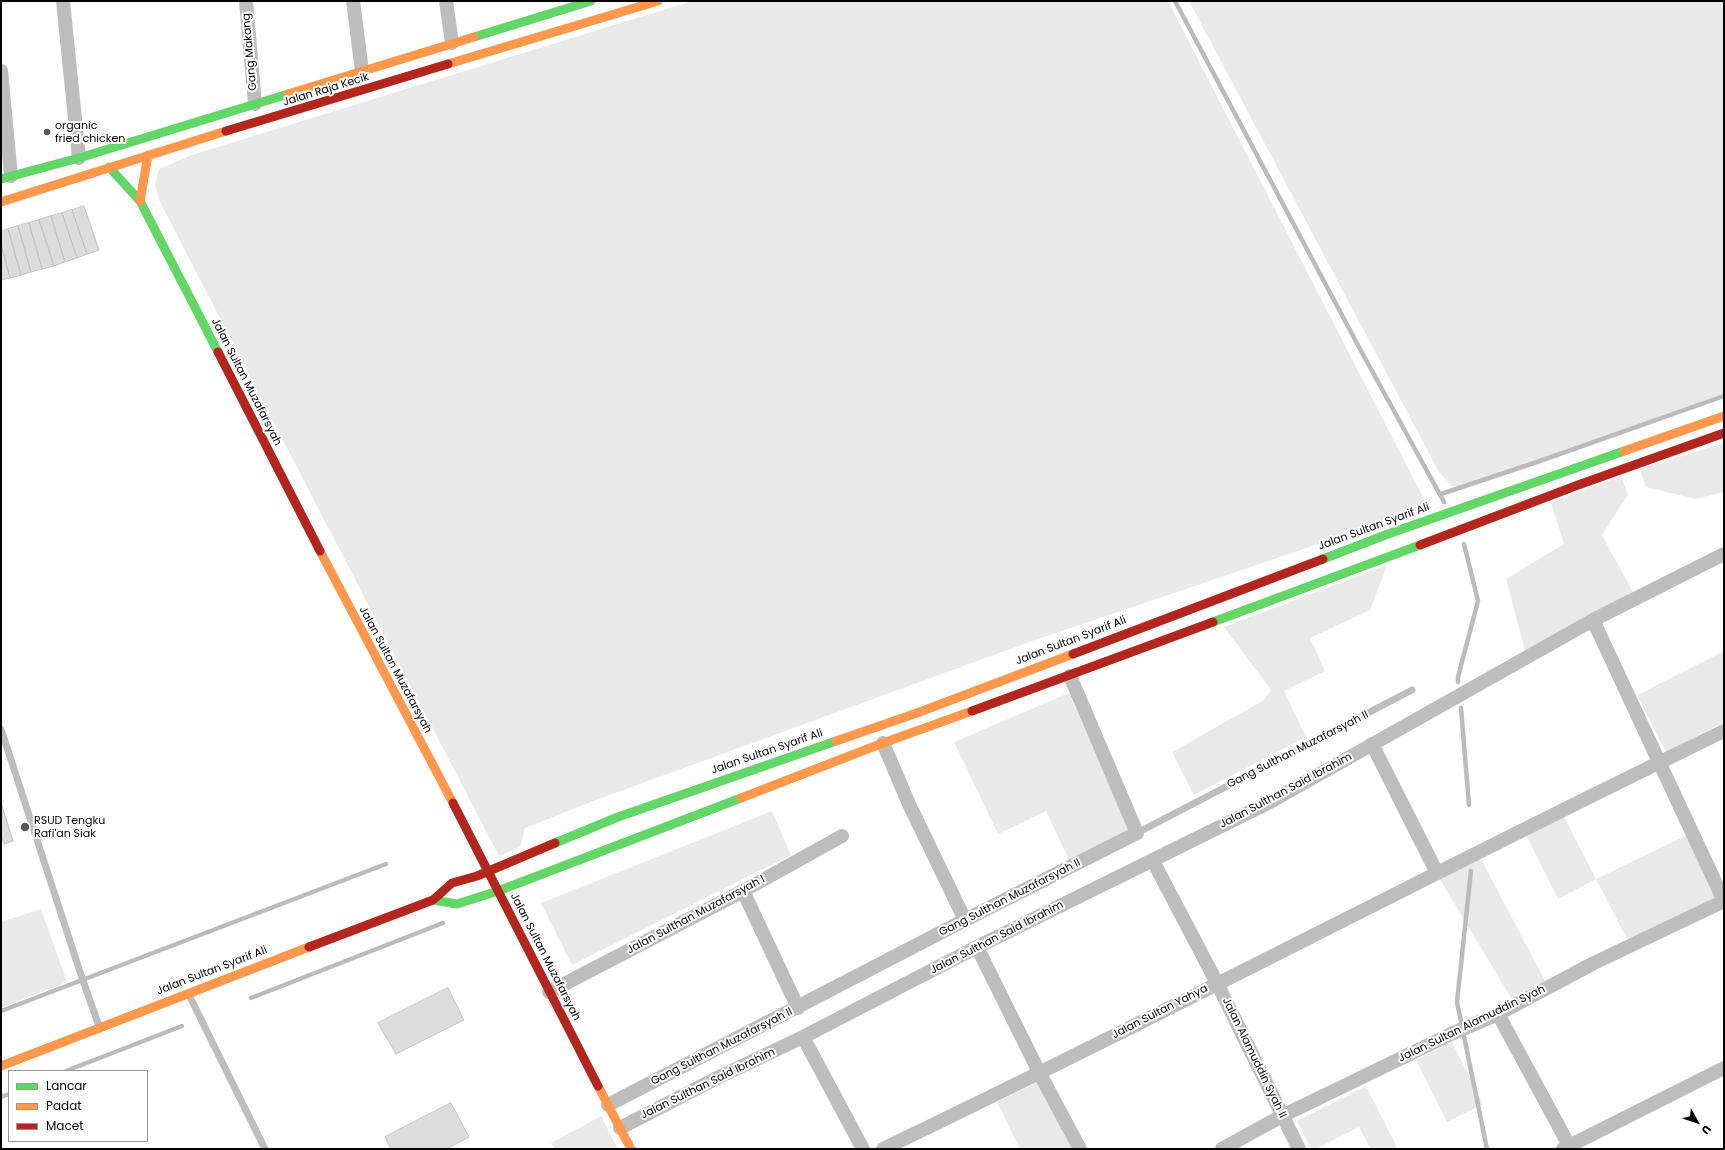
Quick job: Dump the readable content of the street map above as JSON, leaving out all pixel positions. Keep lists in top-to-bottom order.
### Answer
{
  "streets": {
    "street": [
      "Gang Makang",
      "Jalan Raja Kecik",
      "Jalan Sultan Muzafarsyah",
      "Jalan Sultan Syarif Ali",
      "Gang Sulthan Muzafarsyah II",
      "Jalan Sulthan Said Ibrahim",
      "Jalan Sulthan Muzafarsyah I",
      "Jalan Sultan Yahya",
      "Jalan Sultan Alamuddin Syah",
      "Jalan Alamuddin Syah II"
    ]
  },
  "crossings": [
    ["Gang Makang", "Jalan Raja Kecik"],
    ["Jalan Raja Kecik", "Jalan Sultan Muzafarsyah"],
    ["Jalan Sultan Muzafarsyah", "Jalan Sultan Syarif Ali"],
    ["Jalan Sultan Muzafarsyah", "Gang Sulthan Muzafarsyah II"],
    ["Jalan Sultan Muzafarsyah", "Jalan Sulthan Said Ibrahim"],
    ["Jalan Sultan Muzafarsyah", "Jalan Sulthan Muzafarsyah I"],
    ["Jalan Sulthan Said Ibrahim", "Jalan Alamuddin Syah II"],
    ["Jalan Sultan Yahya", "Jalan Alamuddin Syah II"],
    ["Jalan Sultan Alamuddin Syah", "Jalan Alamuddin Syah II"]
  ],
  "places": ["organic fried chicken", "RSUD Tengku Rafi'an Siak"],
  "legend": ["Lancar", "Padat", "Macet"],
  "north": "bottom right"
}
